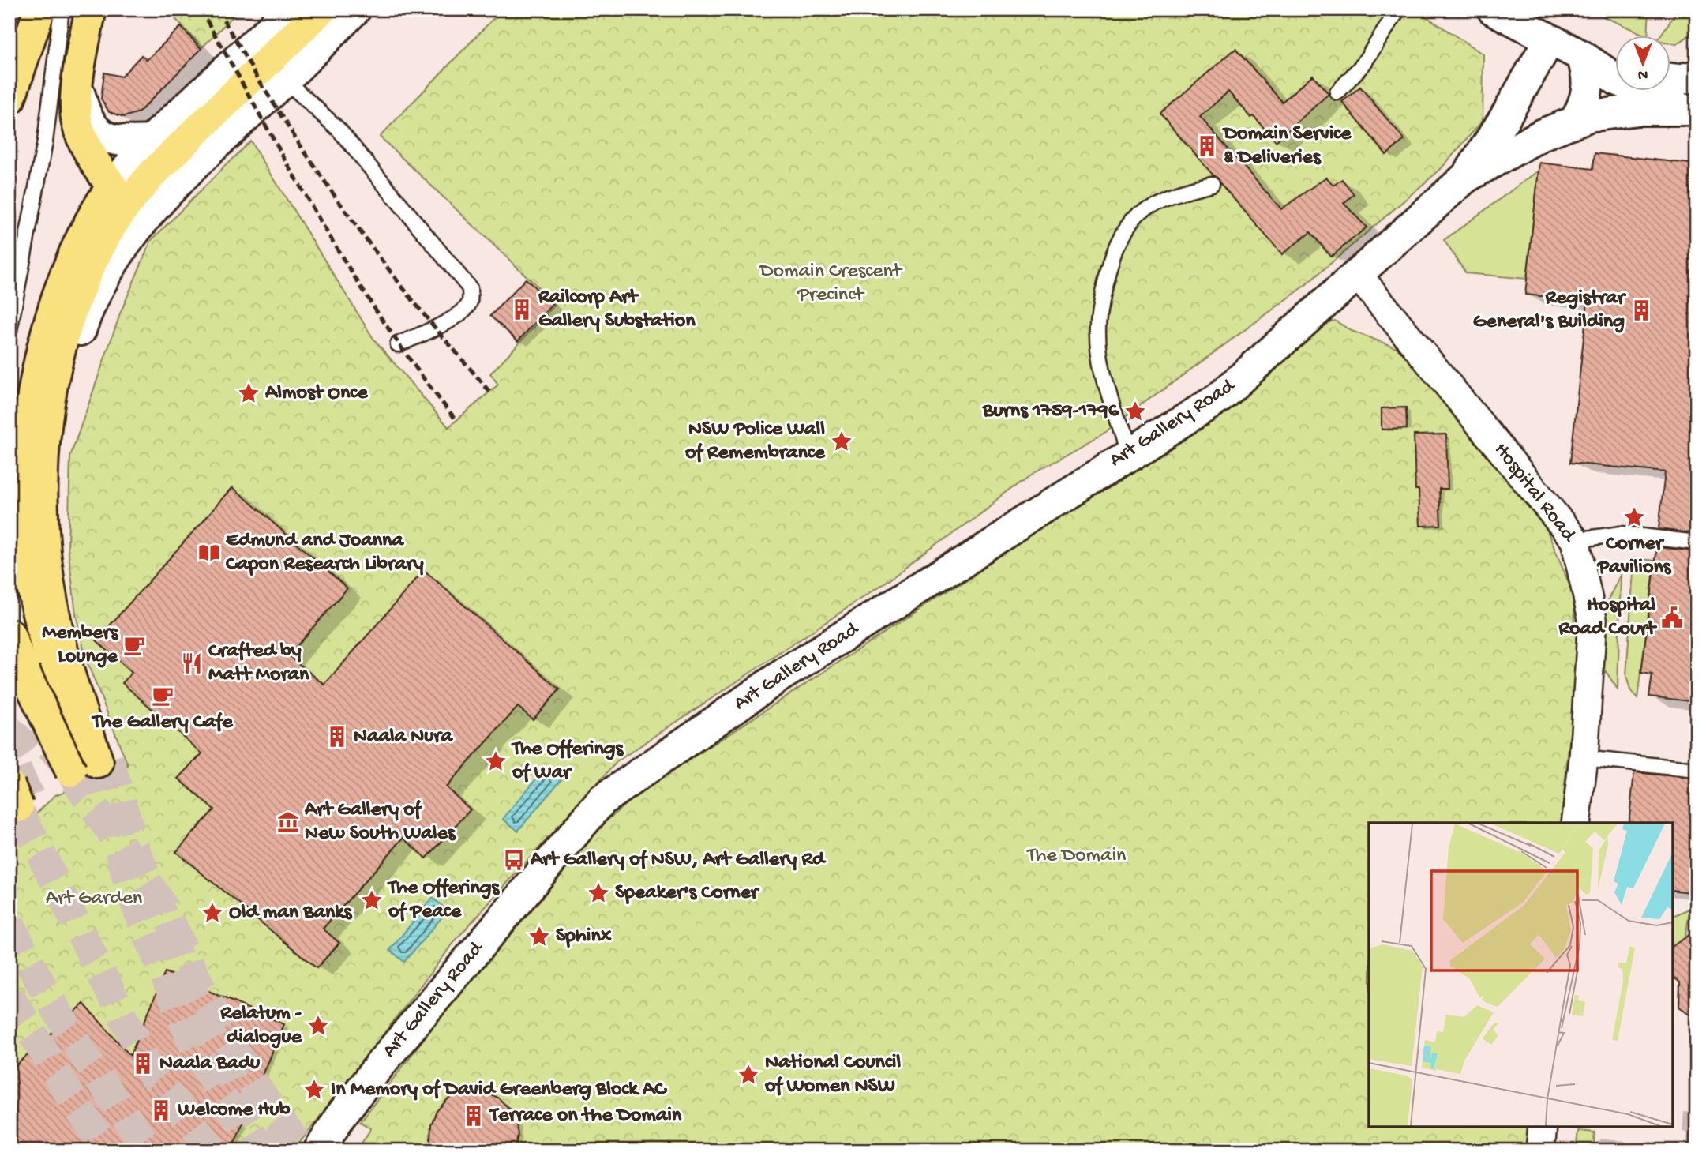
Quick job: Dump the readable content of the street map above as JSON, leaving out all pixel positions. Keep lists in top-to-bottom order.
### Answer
{
  "streets": {
    "street": ["Art Gallery Road", "Hospital Road"]
  },
  "crossings": [
    ["Art Gallery Road", "Hospital Road"]
  ],
  "parks": ["Domain Crescent Precinct", "The Domain", "Art Garden"],
  "places": {
    "building": [
      "Domain Service & Deliveries",
      "Railcorp Art Gallery Substation",
      "Registrar General's Building",
      "Naala Nura",
      "Naala Badu",
      "Welcome Hub",
      "Terrace on the Domain"
    ],
    "place": [
      "Almost Once",
      "Burns 1759-1796",
      "NSW Police Wall of Remembrance",
      "Corner Pavilions",
      "The Offerings of War",
      "Speaker's Corner",
      "The Offerings of Peace",
      "Old man Banks",
      "Sphinx",
      "Relatum - dialogue",
      "National Council of Women NSW",
      "In Memory of David Greenberg Block AC"
    ],
    "library": ["Edmund and Joanna Capon Research Library"],
    "public building": ["Hospital Road Court"],
    "cafe": ["Members Lounge", "The Gallery Cafe"],
    "restaurant": ["Crafted by Matt Moran"],
    "museum": ["Art Gallery of New South Wales"],
    "bus stop": ["Art Gallery of NSW, Art Gallery Rd"]
  },
  "north": "bottom"
}
